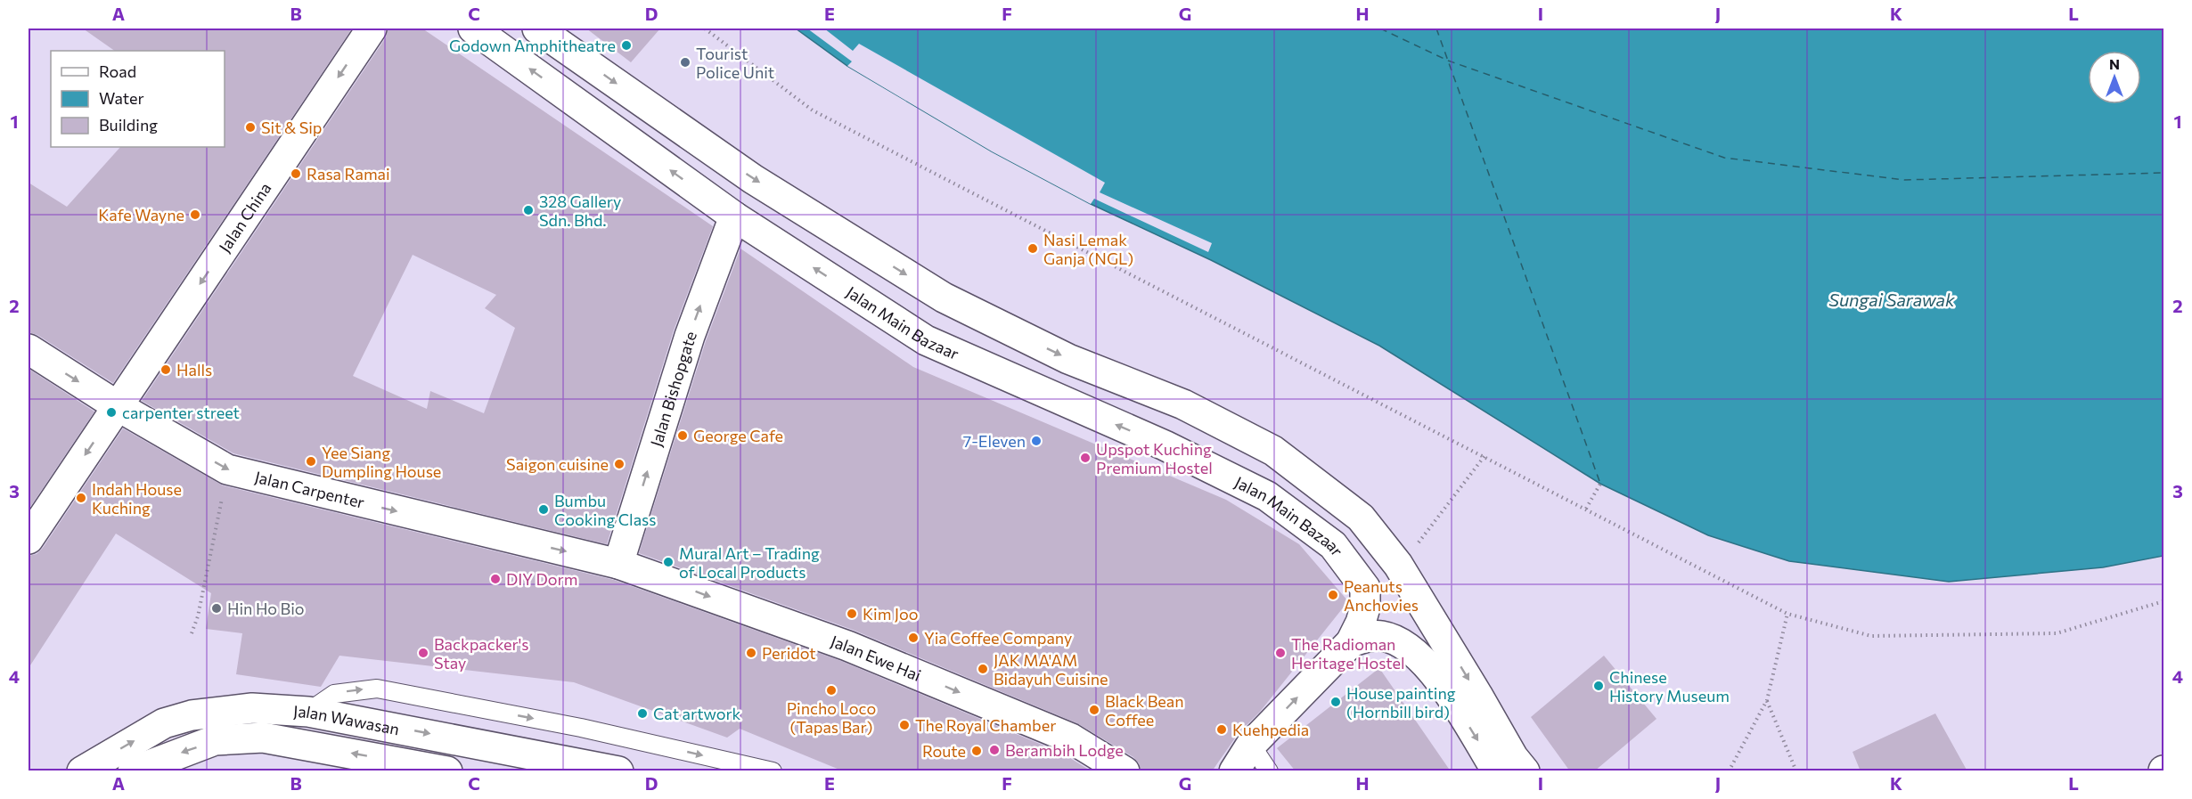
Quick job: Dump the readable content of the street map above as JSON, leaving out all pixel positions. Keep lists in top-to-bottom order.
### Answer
{
  "streets": {
    "street": [
      "Jalan China",
      "Jalan Main Bazaar",
      "Jalan Bishopgate",
      "Jalan Carpenter",
      "Jalan Ewe Hai",
      "Jalan Wawasan"
    ]
  },
  "crossings": [
    ["Jalan China", "Jalan Carpenter"],
    ["Jalan Main Bazaar", "Jalan Bishopgate"],
    ["Jalan Bishopgate", "Jalan Carpenter"],
    ["Jalan Bishopgate", "Jalan Ewe Hai"],
    ["Jalan Carpenter", "Jalan Ewe Hai"]
  ],
  "one_way": [
    "Jalan China",
    "Jalan Bishopgate",
    "Jalan Carpenter",
    "Jalan Ewe Hai"
  ],
  "water": ["Sungai Sarawak"],
  "places": [
    "Godown Amphitheatre",
    "Tourist Police Unit",
    "Sit & Sip",
    "Rasa Ramai",
    "328 Gallery Sdn. Bhd.",
    "Kafe Wayne",
    "Nasi Lemak Ganja (NGL)",
    "Halls",
    "carpenter street",
    "George Cafe",
    "7-Eleven",
    "Upspot Kuching Premium Hostel",
    "Yee Siang Dumpling House",
    "Saigon cuisine",
    "Indah House Kuching",
    "Bumbu Cooking Class",
    "Mural Art – Trading of Local Products",
    "DIY Dorm",
    "Peanuts Anchovies",
    "Hin Ho Bio",
    "Kim Joo",
    "Yia Coffee Company",
    "Backpacker's Stay",
    "Peridot",
    "The Radioman Heritage Hostel",
    "JAK MA'AM Bidayuh Cuisine",
    "Chinese History Museum",
    "Pincho Loco (Tapas Bar)",
    "House painting (Hornbill bird)",
    "Black Bean Coffee",
    "Cat artwork",
    "The Royal Chamber",
    "Kuehpedia",
    "Berambih Lodge",
    "Route"
  ],
  "legend": ["Road", "Water", "Building"],
  "north": "top",
  "grid": {
    "columns": [
      "A",
      "B",
      "C",
      "D",
      "E",
      "F",
      "G",
      "H",
      "I",
      "J",
      "K",
      "L"
    ],
    "rows": [
      "1",
      "2",
      "3",
      "4"
    ]
  }
}
